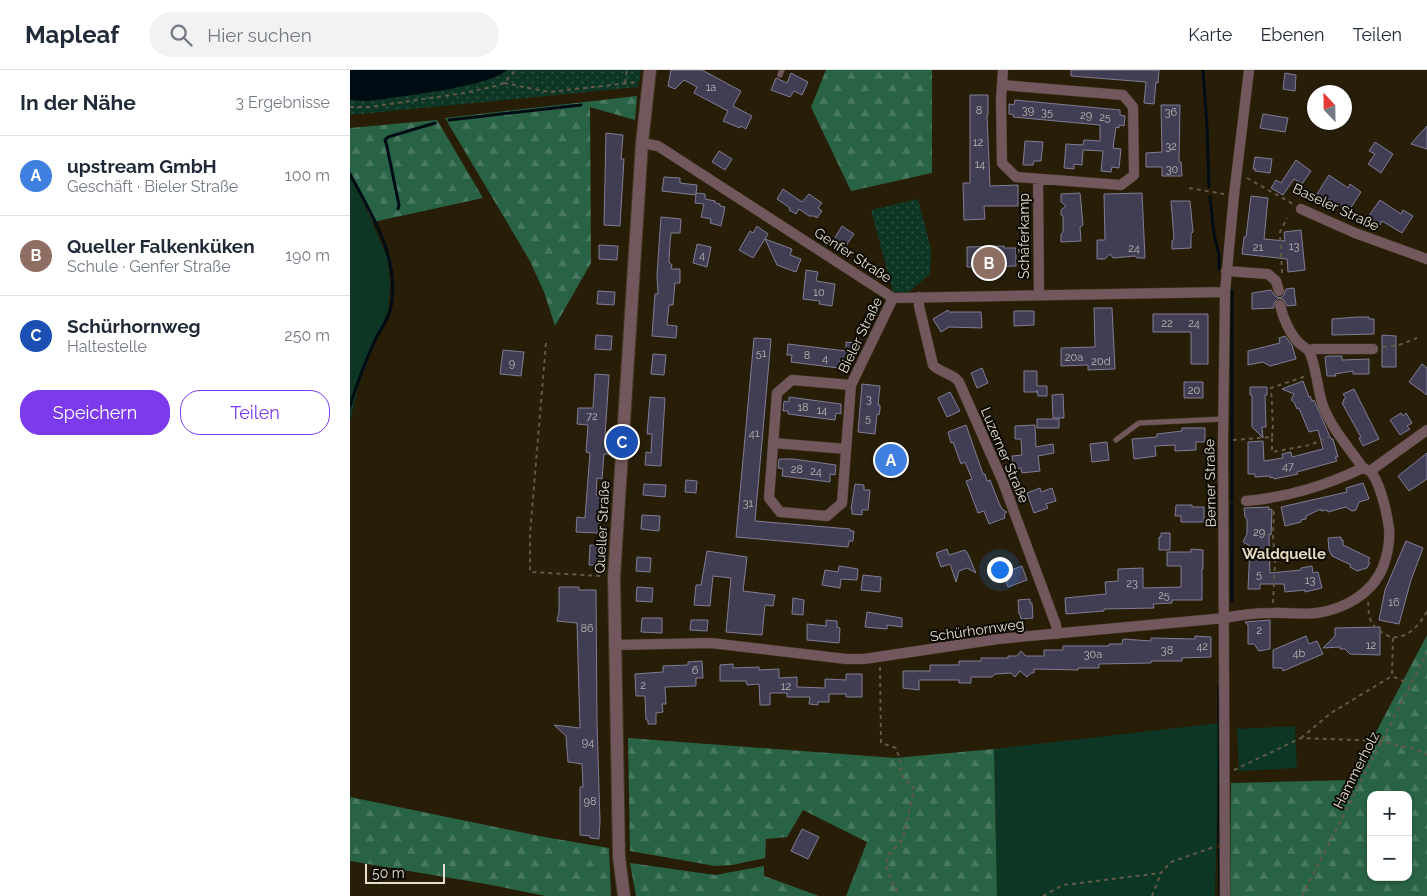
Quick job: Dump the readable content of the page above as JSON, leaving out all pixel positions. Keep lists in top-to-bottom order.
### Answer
{
  "streets": {
    "street": [
      "Baseler Straße",
      "Schäferkamp",
      "Genfer Straße",
      "Bieler Straße",
      "Luzerner Straße",
      "Berner Straße",
      "Queller Straße",
      "Schürhornweg"
    ],
    "path": ["Hammerholz"]
  },
  "crossings": [
    ["Baseler Straße", "Berner Straße"],
    ["Schäferkamp", "Genfer Straße"],
    ["Genfer Straße", "Bieler Straße"],
    ["Genfer Straße", "Luzerner Straße"],
    ["Genfer Straße", "Berner Straße"],
    ["Genfer Straße", "Queller Straße"],
    ["Luzerner Straße", "Schürhornweg"],
    ["Berner Straße", "Schürhornweg"],
    ["Queller Straße", "Schürhornweg"]
  ],
  "districts": ["Waldquelle"],
  "house_numbers": [
    "1a",
    "8",
    "39",
    "35",
    "36",
    "29",
    "25",
    "12",
    "32",
    "14",
    "30",
    "13",
    "21",
    "24",
    "4",
    "10",
    "22",
    "24",
    "51",
    "8",
    "20a",
    "4",
    "20d",
    "9",
    "20",
    "3",
    "18",
    "14",
    "72",
    "5",
    "41",
    "47",
    "28",
    "24",
    "31",
    "29",
    "5",
    "13",
    "23",
    "25",
    "16",
    "86",
    "2",
    "12",
    "42",
    "38",
    "4b",
    "30a",
    "6",
    "2",
    "12",
    "94",
    "98"
  ],
  "scale_bar": "50 m",
  "north": "top",
  "page": {
    "header": "Mapleaf",
    "search": "Hier suchen",
    "nav": ["Karte", "Ebenen", "Teilen"],
    "heading": ["In der Nähe", "3 Ergebnisse"],
    "list": [
      {
        "mark": "A",
        "name": "upstream GmbH",
        "note": "Geschäft · Bieler Straße",
        "value": "100 m"
      },
      {
        "mark": "B",
        "name": "Queller Falkenküken",
        "note": "Schule · Genfer Straße",
        "value": "190 m"
      },
      {
        "mark": "C",
        "name": "Schürhornweg",
        "note": "Haltestelle",
        "value": "250 m"
      }
    ],
    "pins": ["B", "C", "A"],
    "buttons": ["Speichern", "Teilen"],
    "map_buttons": ["+", "−"],
    "scale": "50 m"
  }
}
